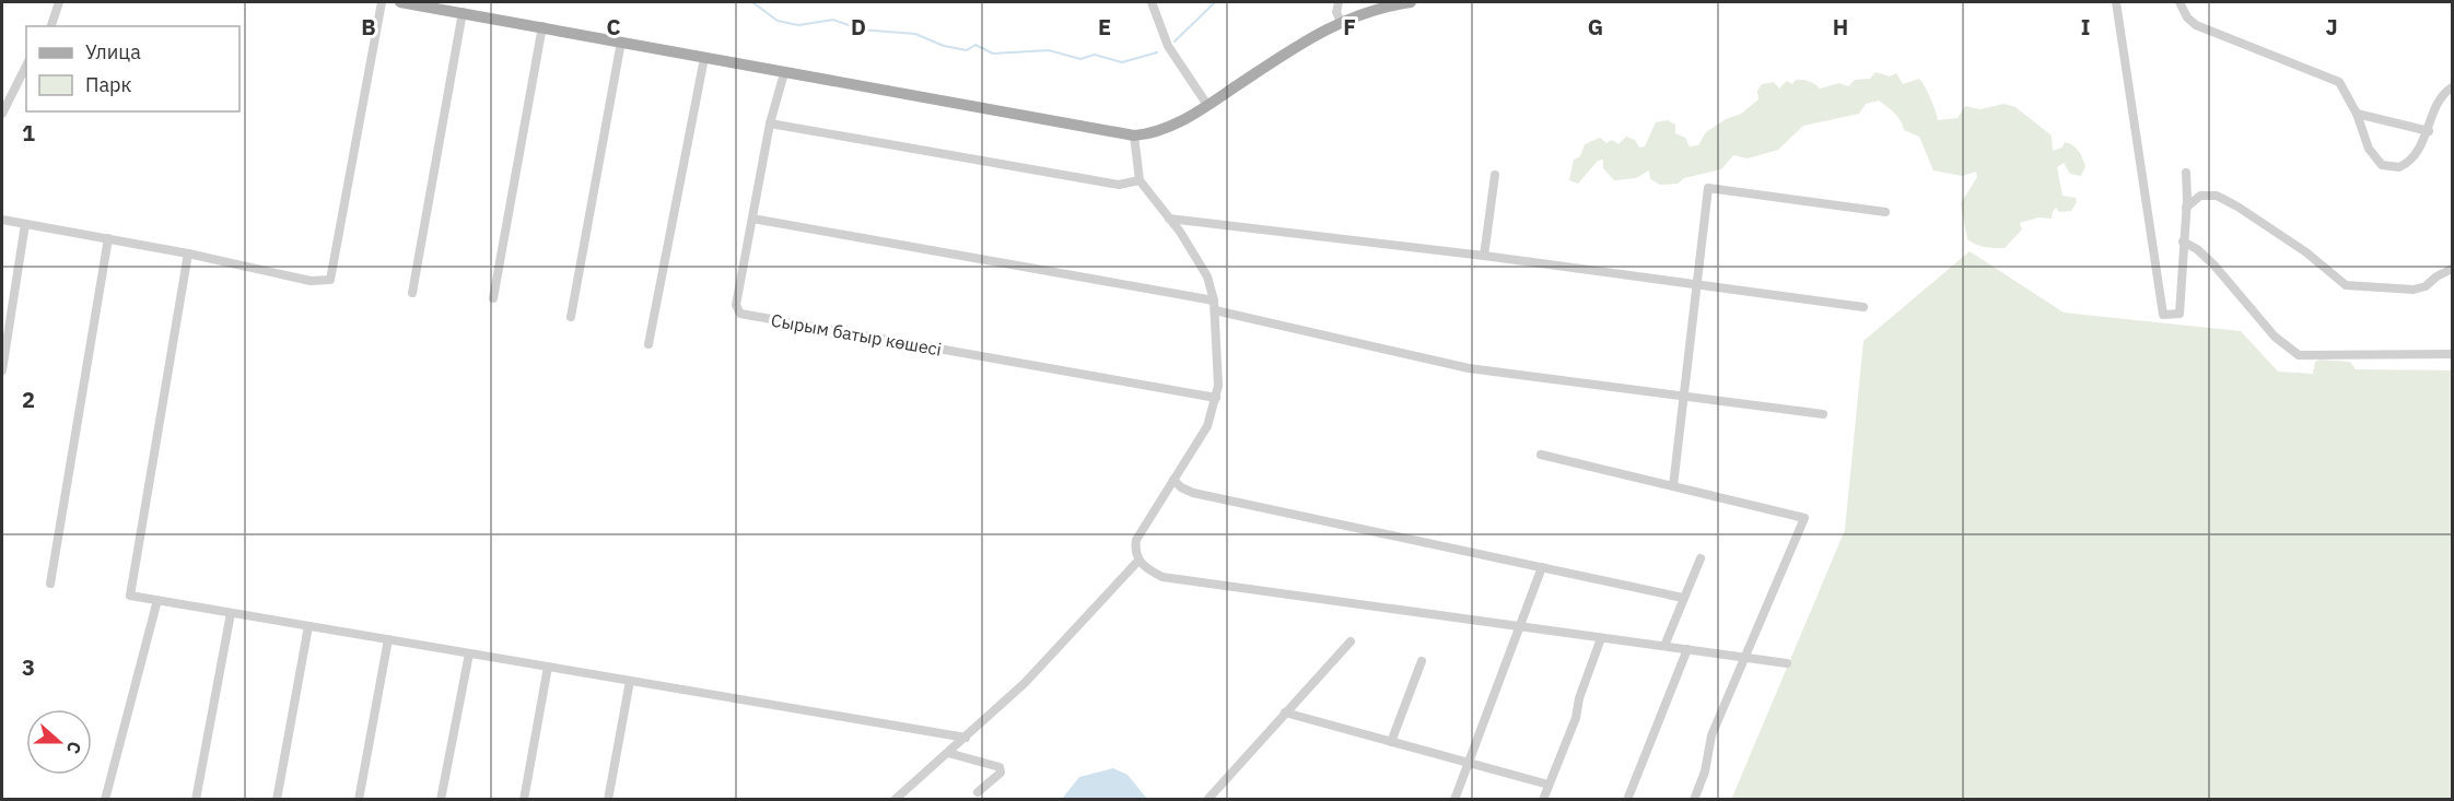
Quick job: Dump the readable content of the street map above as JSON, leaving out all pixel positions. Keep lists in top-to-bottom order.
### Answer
{
  "streets": {
    "street": ["Сырым батыр көшесі"]
  },
  "legend": ["Улица", "Парк"],
  "north": "right",
  "grid": {
    "columns": [
      "B",
      "C",
      "D",
      "E",
      "F",
      "G",
      "H",
      "I",
      "J"
    ],
    "rows": ["1", "2", "3"]
  }
}
